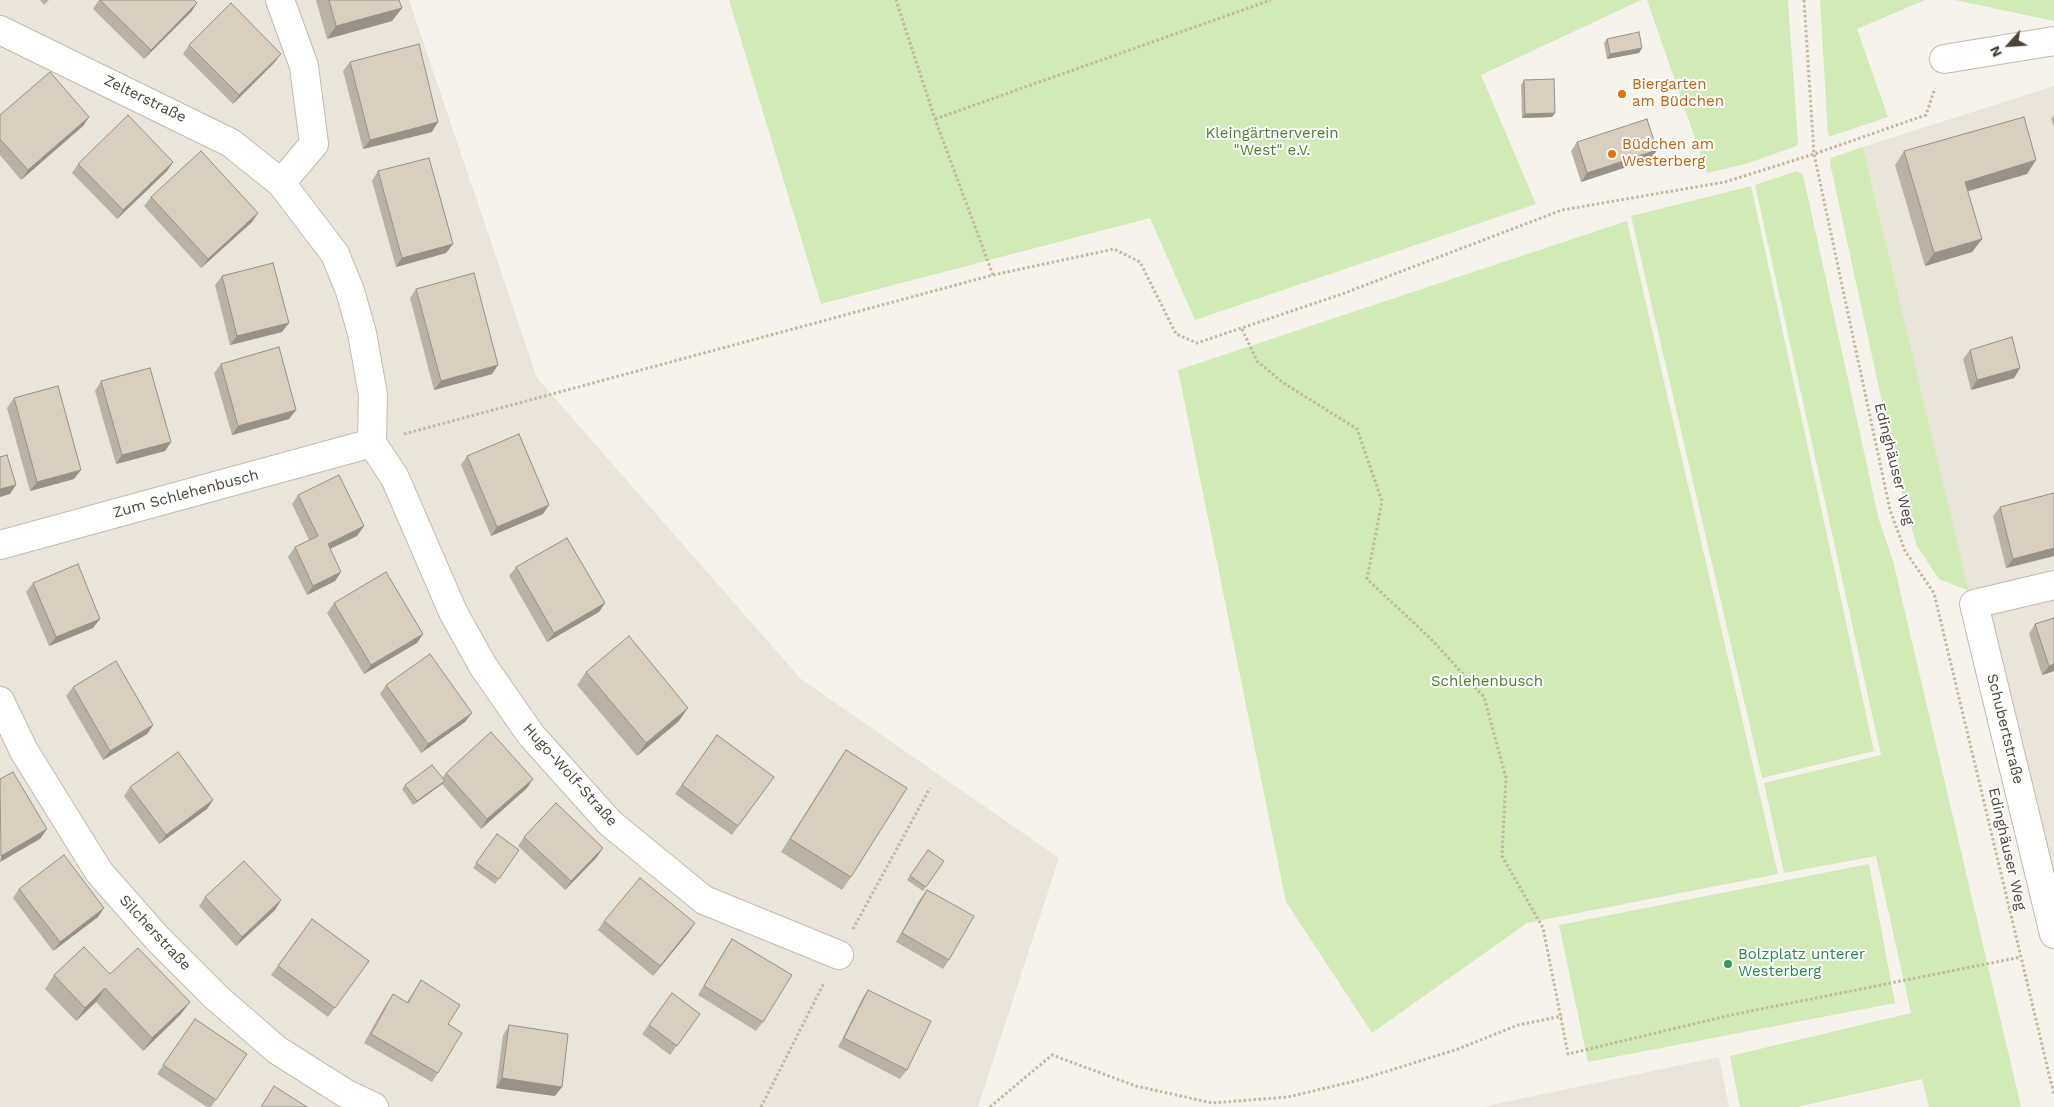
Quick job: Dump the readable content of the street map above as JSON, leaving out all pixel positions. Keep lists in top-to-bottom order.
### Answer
{
  "streets": {
    "street": [
      "Zelterstraße",
      "Zum Schlehenbusch",
      "Schubertstraße",
      "Hugo-Wolf-Straße",
      "Silcherstraße"
    ],
    "path": ["Edinghäuser Weg"]
  },
  "crossings": [
    ["Zelterstraße", "Zum Schlehenbusch"],
    ["Zelterstraße", "Hugo-Wolf-Straße"],
    ["Zum Schlehenbusch", "Hugo-Wolf-Straße"]
  ],
  "parks": ["Kleingärtnerverein \"West\" e.V.", "Schlehenbusch"],
  "places": ["Biergarten am Büdchen", "Büdchen am Westerberg", "Bolzplatz unterer Westerberg"],
  "north": "bottom left"
}
